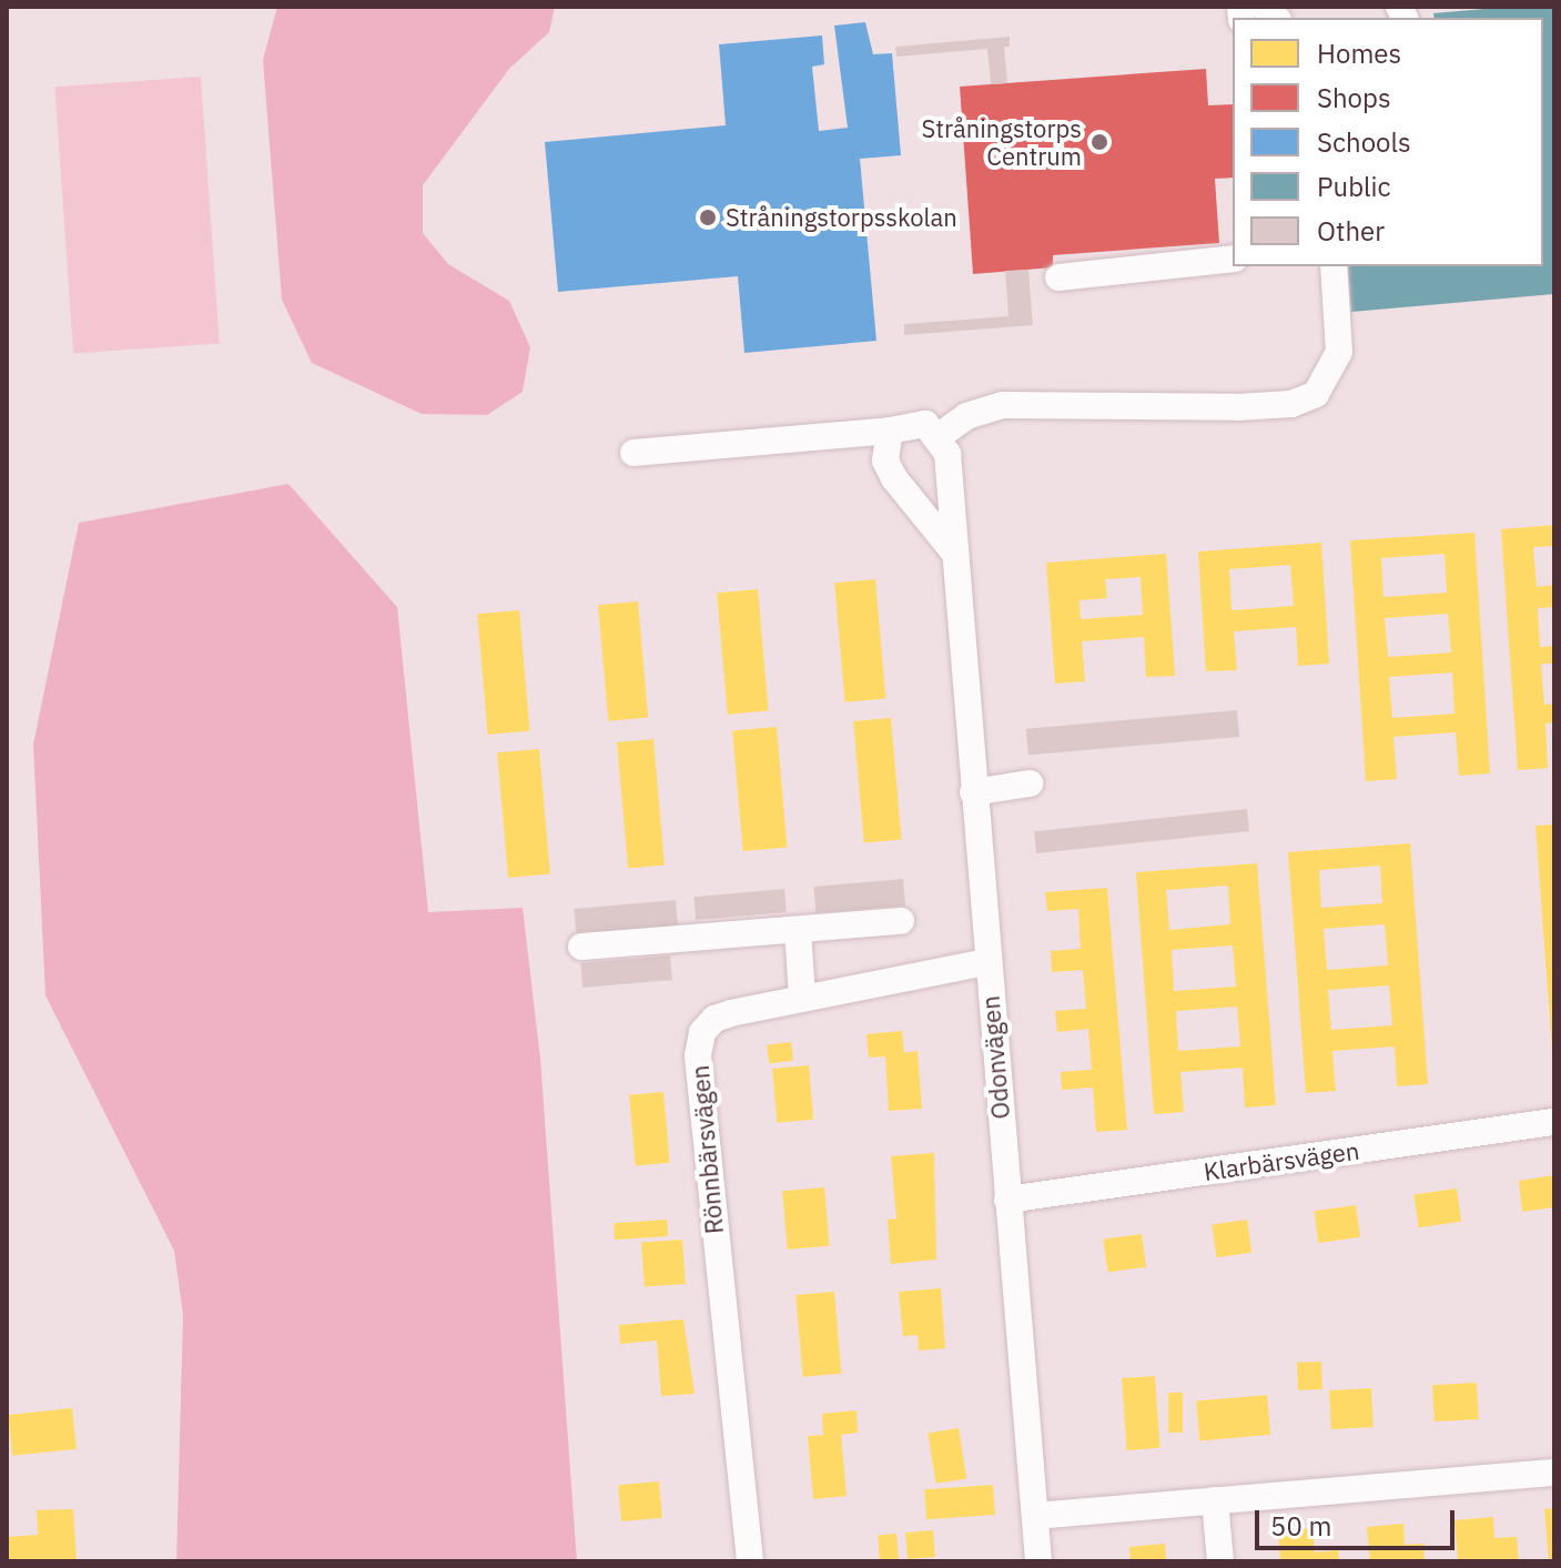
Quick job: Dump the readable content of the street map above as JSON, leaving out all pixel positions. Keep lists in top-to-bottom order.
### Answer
{
  "streets": {
    "street": ["Odonvägen", "Rönnbärsvägen", "Klarbärsvägen"]
  },
  "crossings": [
    ["Odonvägen", "Rönnbärsvägen"],
    ["Odonvägen", "Klarbärsvägen"]
  ],
  "places": ["Stråningstorps Centrum", "Stråningstorpsskolan"],
  "legend": [
    "Homes",
    "Shops",
    "Schools",
    "Public",
    "Other"
  ],
  "scale_bar": "50 m"
}
